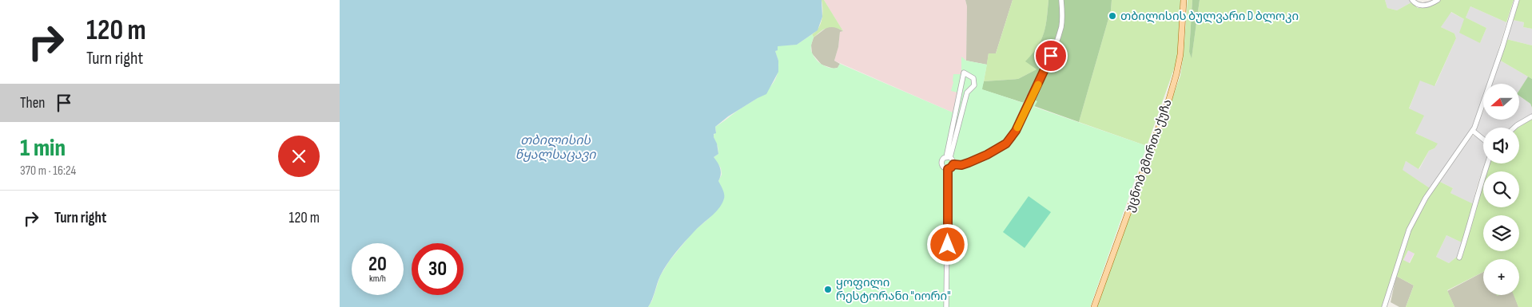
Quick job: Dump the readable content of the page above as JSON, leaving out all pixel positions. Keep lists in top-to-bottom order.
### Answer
{
  "streets": {
    "main road": ["უცნობ გმირთა ქუჩა"]
  },
  "water": ["თბილისის წყალსაცავი"],
  "places": ["თბილისის ბულვარი D ბლოკი", "ყოფილი რესტორანი \"იორი\""],
  "north": "left",
  "page": {
    "turn": ["120 m", "Turn right"],
    "then": "Then",
    "map_buttons": "+",
    "heading": ["1 min", "370 m · 16:24"],
    "list": [
      {
        "name": "Turn right",
        "value": "120 m"
      }
    ],
    "speed": "20 km/h",
    "limit": "30"
  }
}
